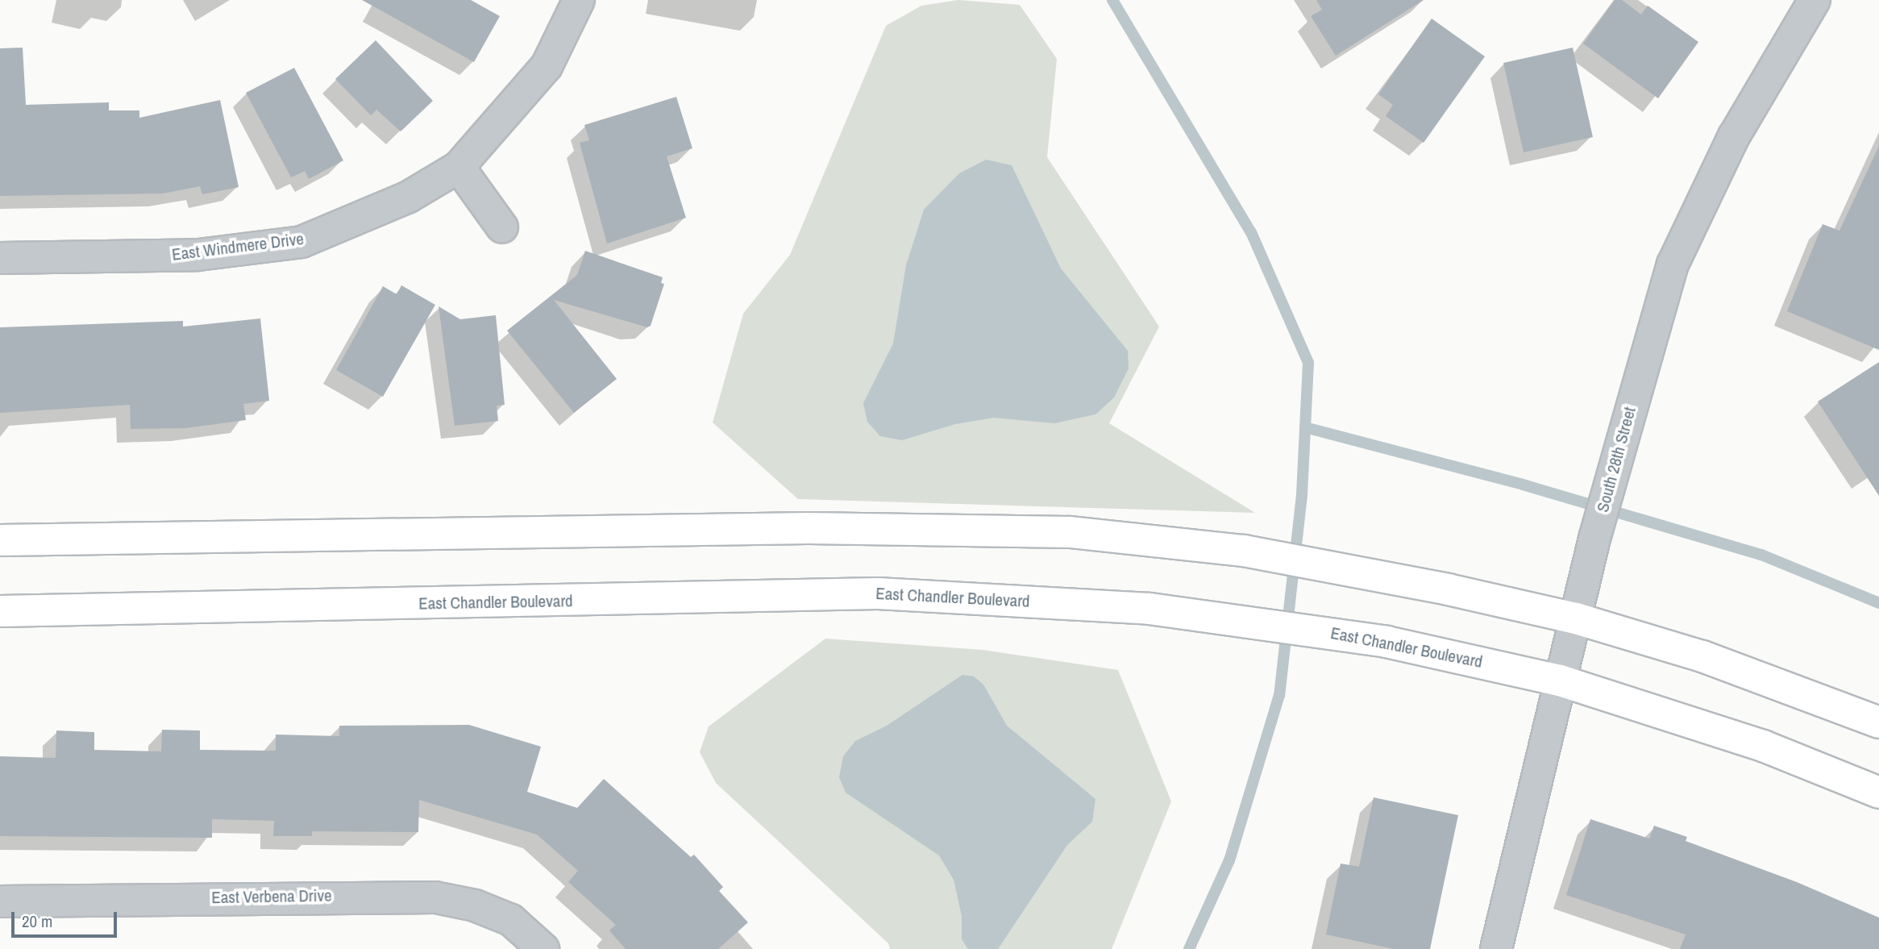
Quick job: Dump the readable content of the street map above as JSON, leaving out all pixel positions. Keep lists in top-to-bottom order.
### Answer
{
  "streets": {
    "main road": ["East Chandler Boulevard"],
    "street": ["East Windmere Drive", "South 28th Street", "East Verbena Drive"]
  },
  "crossings": [
    ["South 28th Street", "East Chandler Boulevard"]
  ],
  "scale_bar": "20 m"
}
